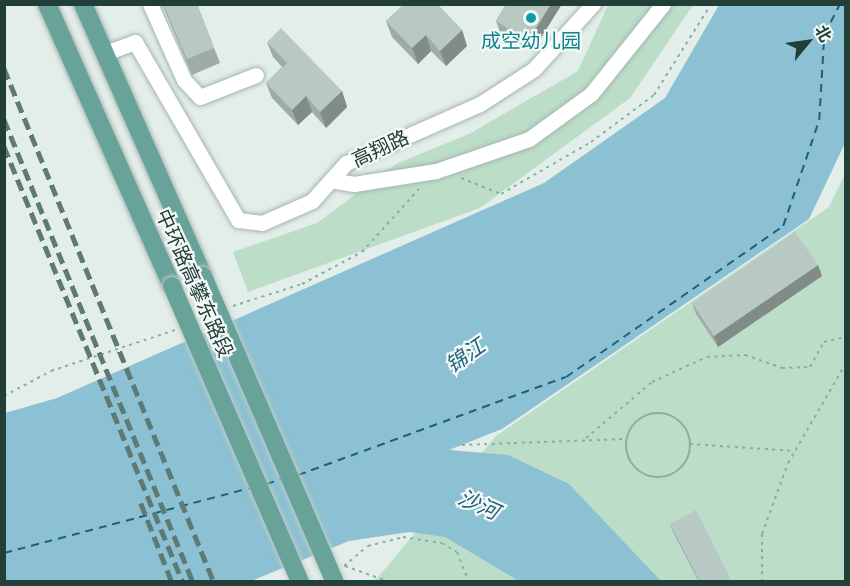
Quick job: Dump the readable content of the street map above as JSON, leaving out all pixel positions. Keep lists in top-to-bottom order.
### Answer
{
  "streets": {
    "main road": ["中环路高攀东路段"],
    "street": ["高翔路"]
  },
  "crossings": [
    ["高翔路", "中环路高攀东路段"]
  ],
  "water": ["锦江", "沙河"],
  "places": ["成空幼儿园"],
  "north": "top right"
}
